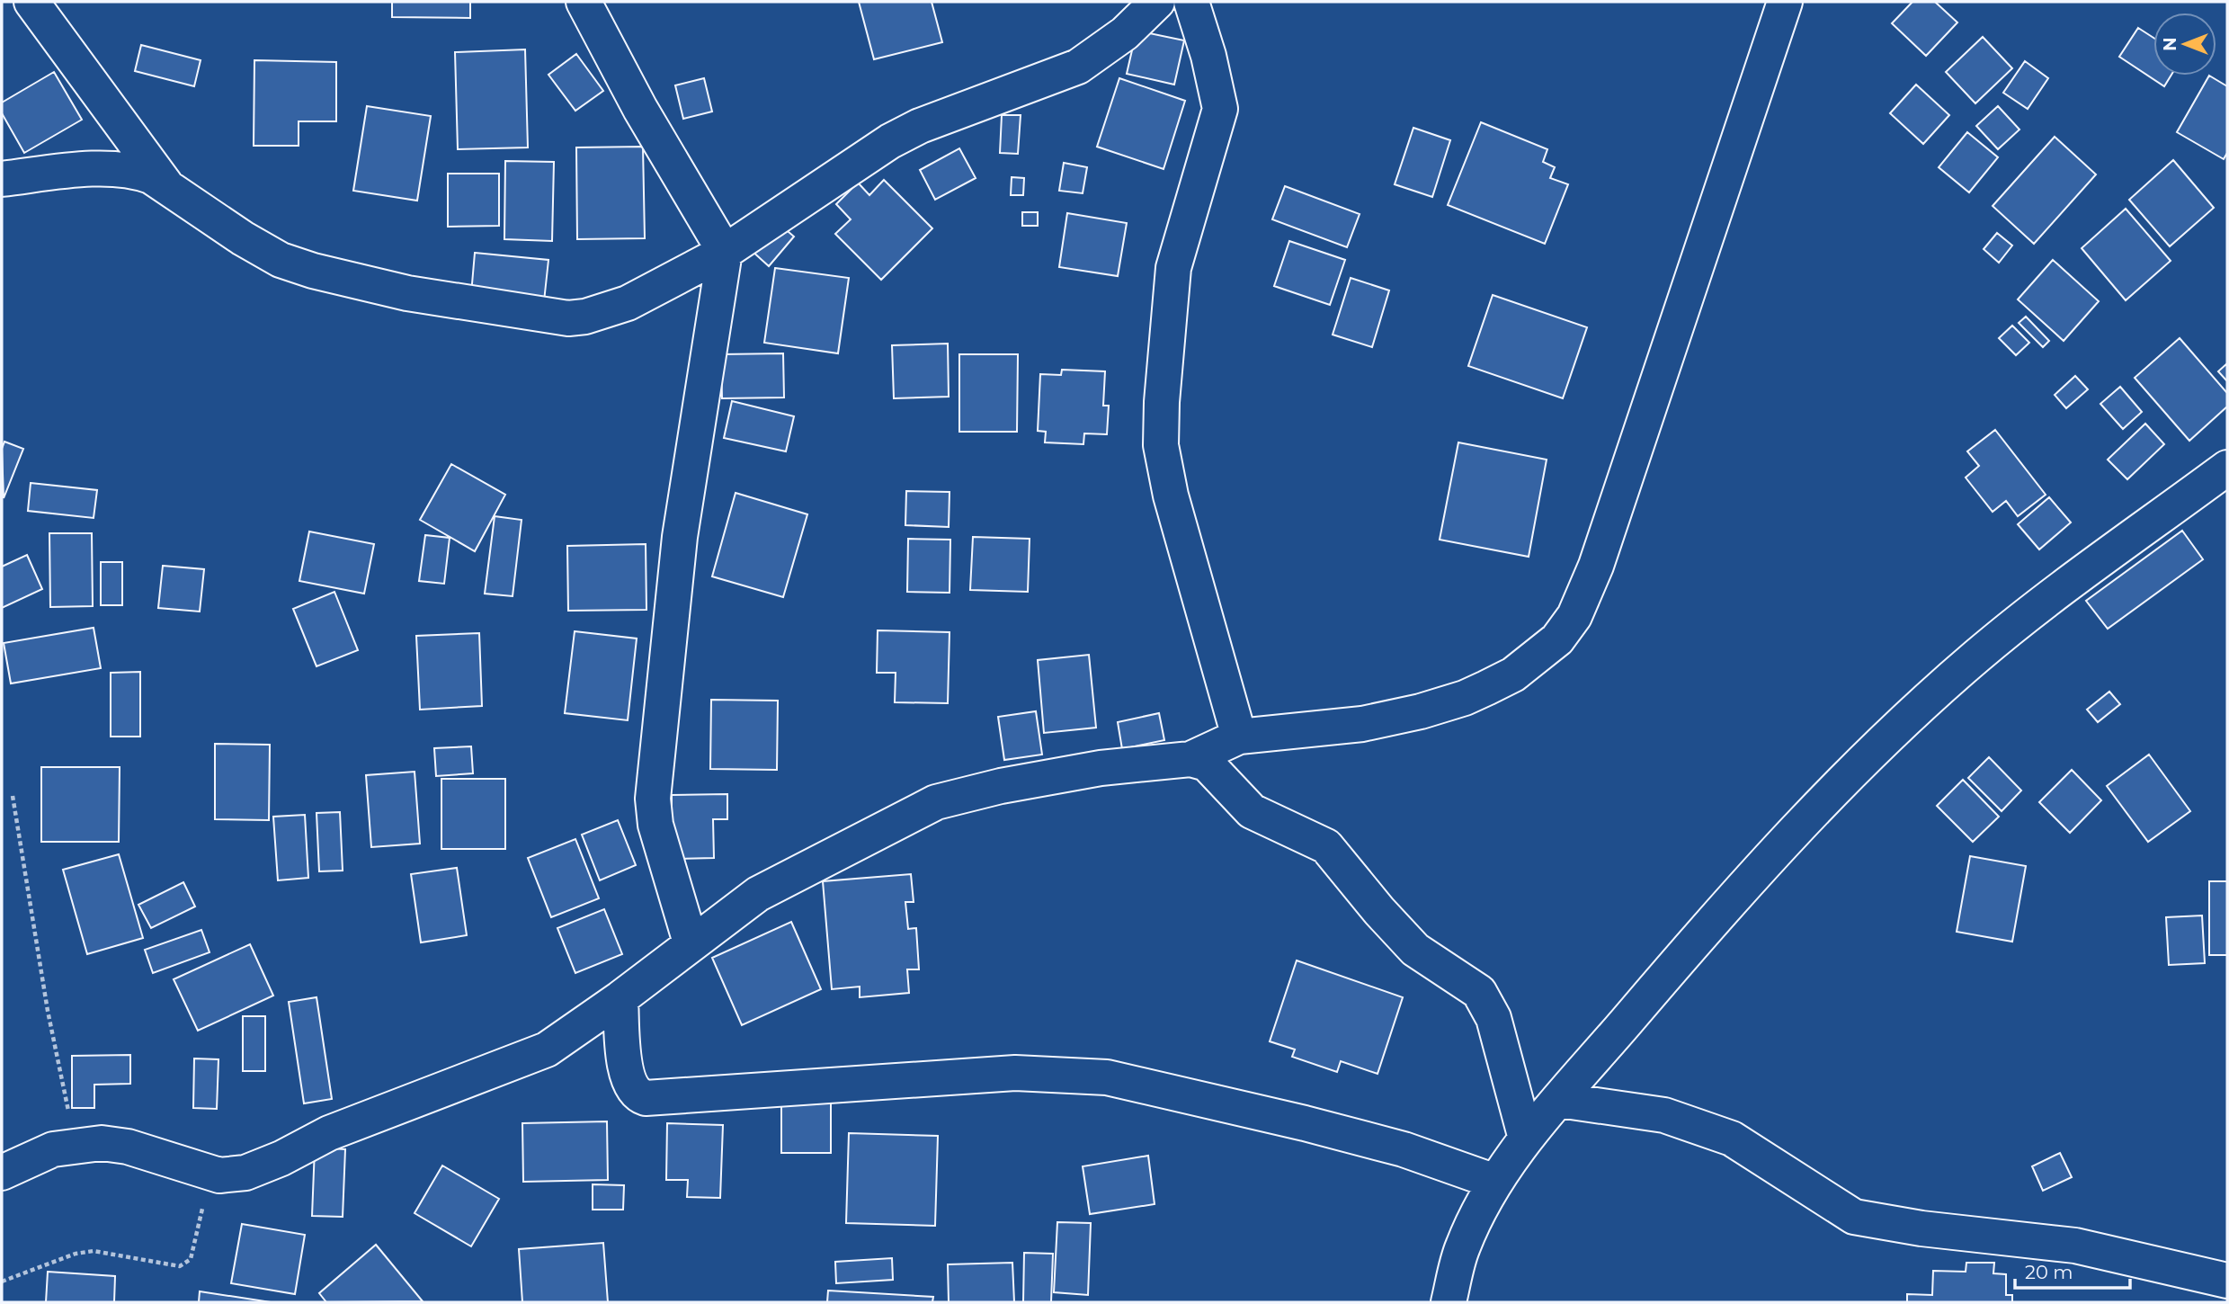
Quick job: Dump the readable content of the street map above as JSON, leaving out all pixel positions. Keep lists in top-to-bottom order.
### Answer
{
  "scale_bar": "20 m",
  "north": "left"
}
